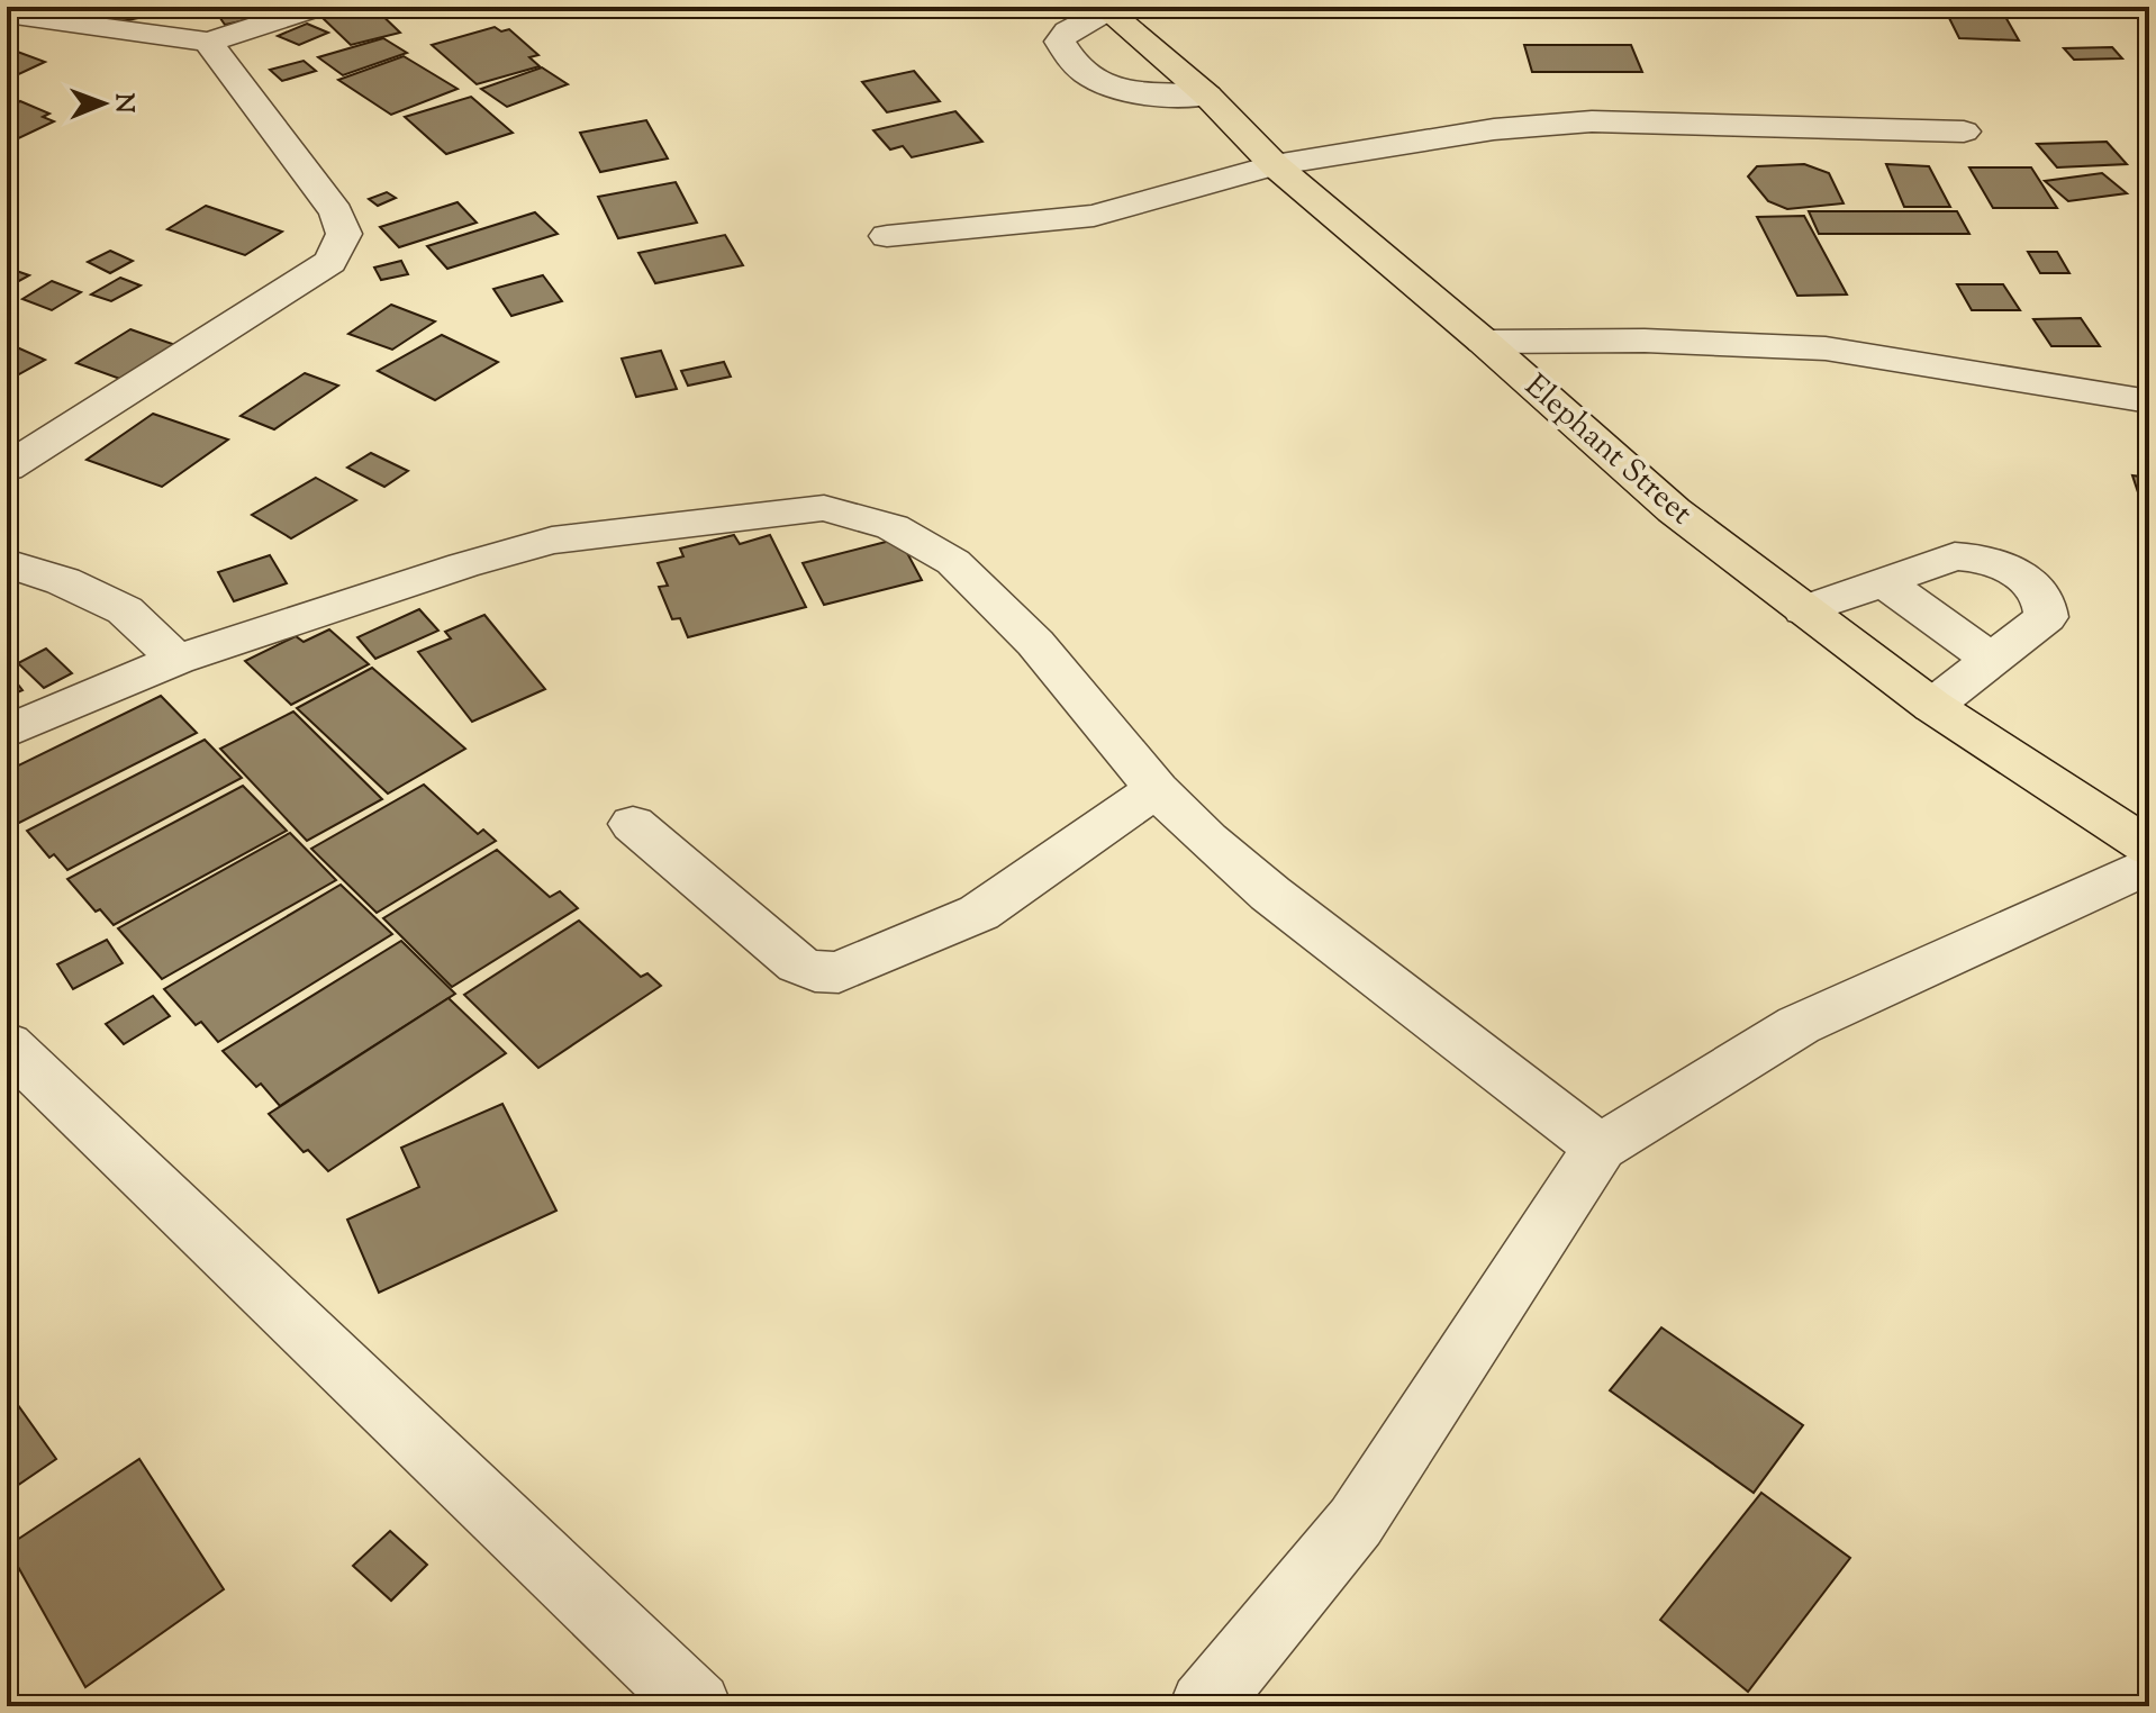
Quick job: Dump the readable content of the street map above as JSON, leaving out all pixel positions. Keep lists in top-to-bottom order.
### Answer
{
  "streets": {
    "main road": ["Elephant Street"]
  },
  "north": "right"
}
